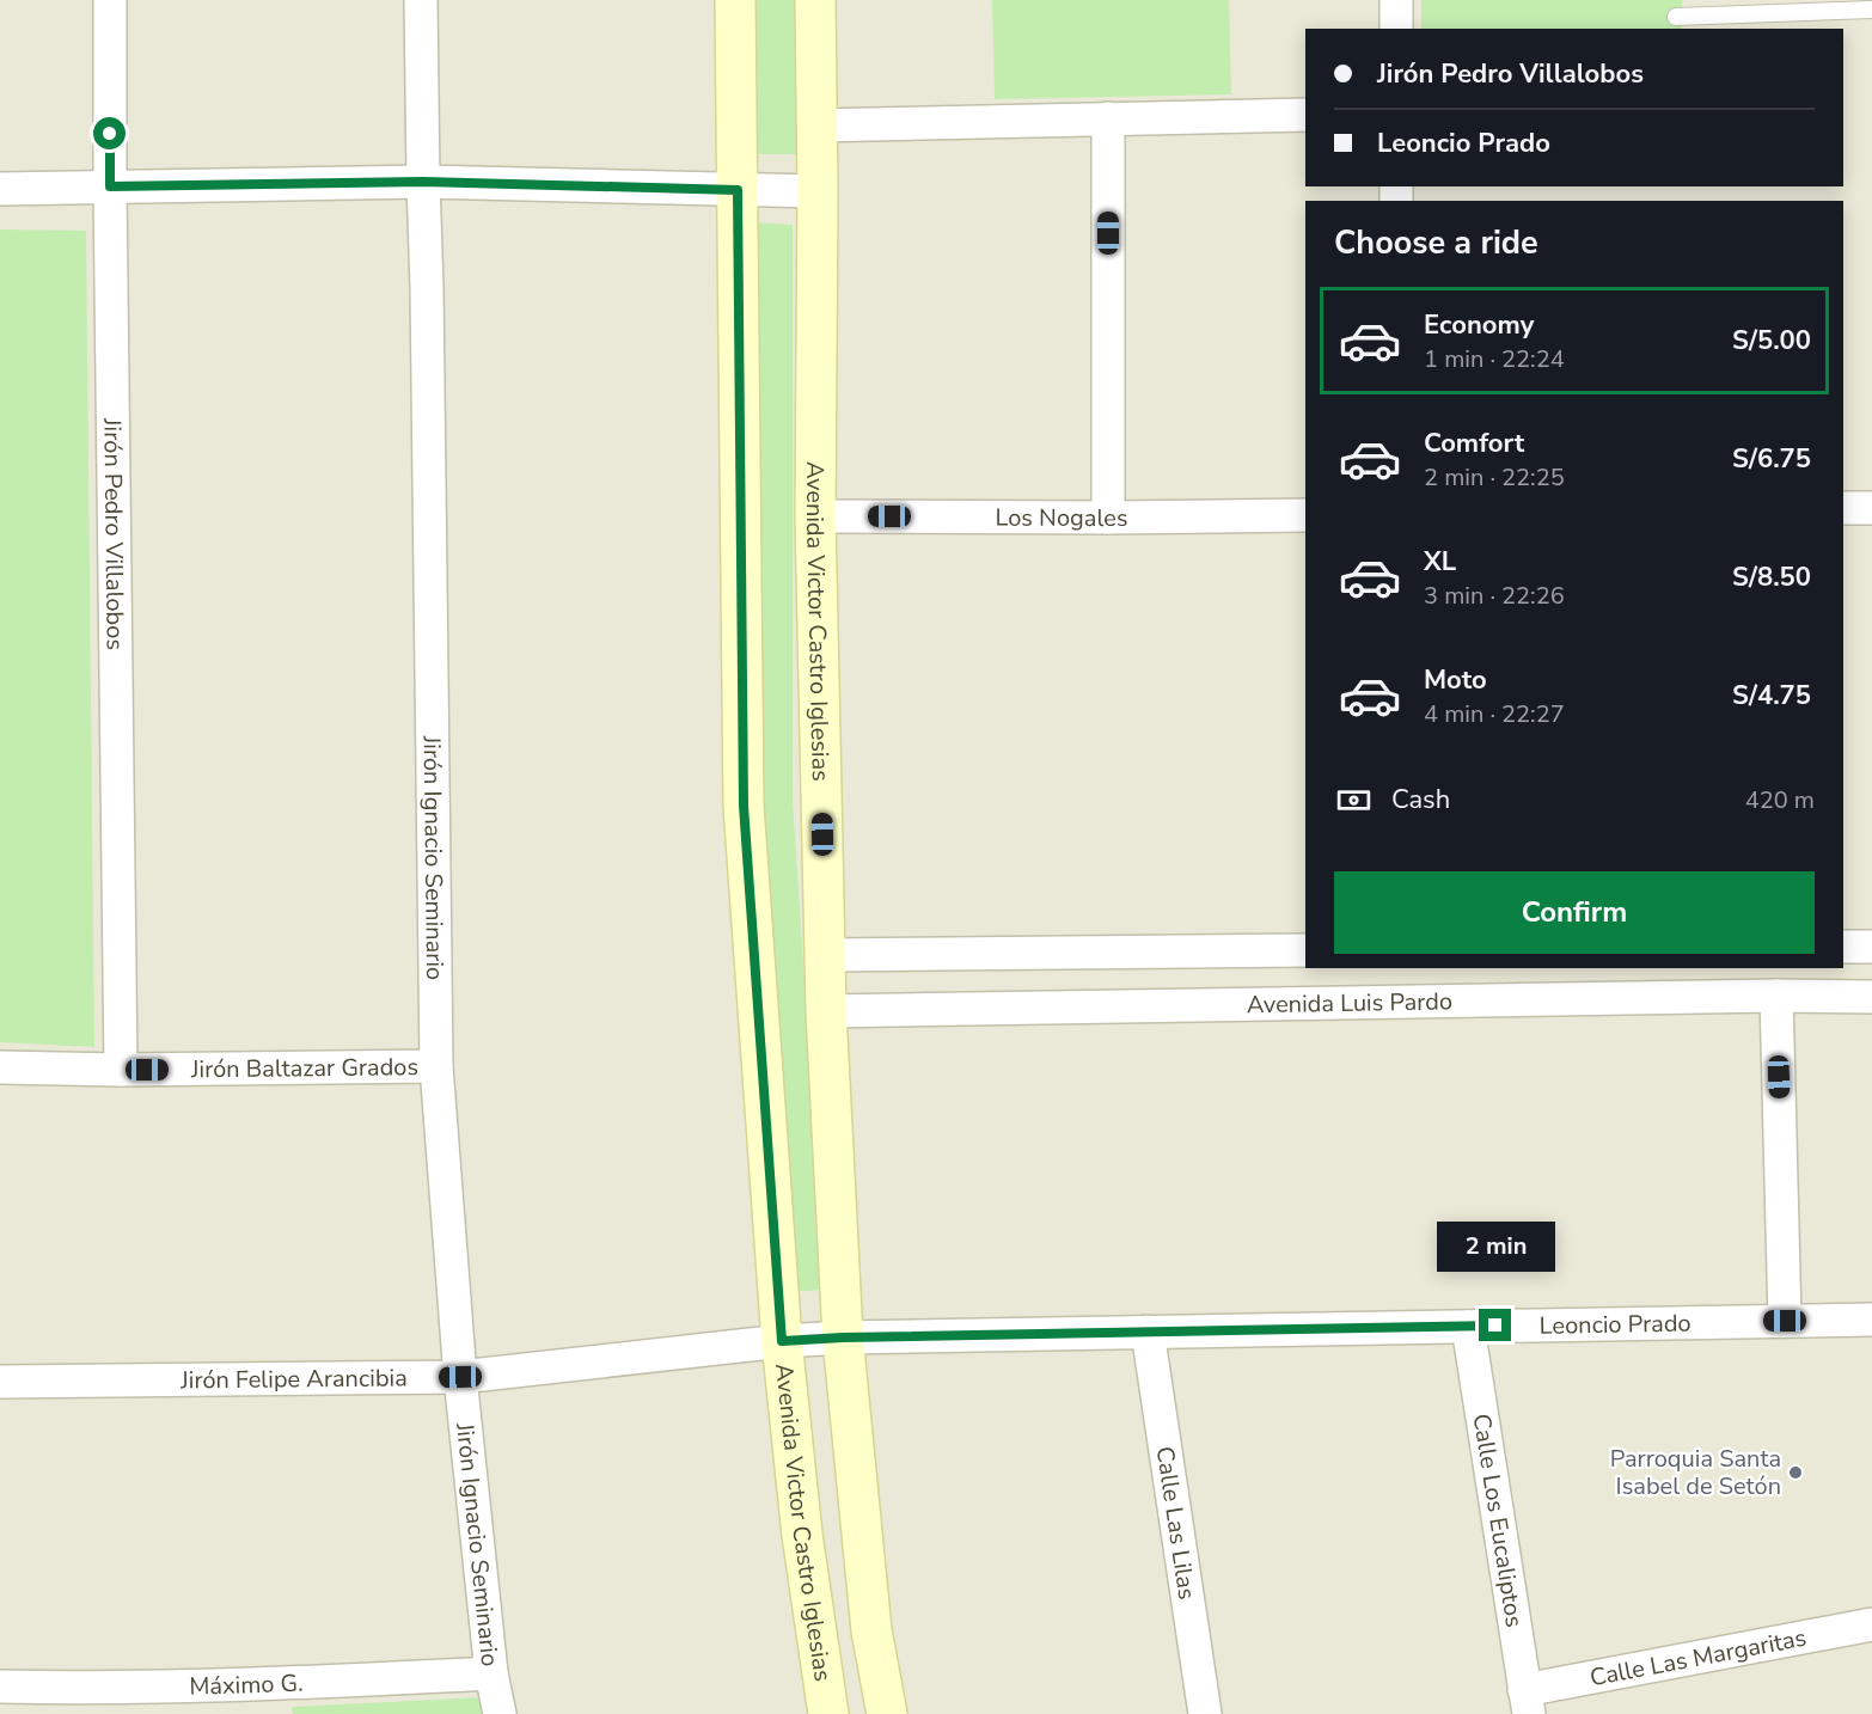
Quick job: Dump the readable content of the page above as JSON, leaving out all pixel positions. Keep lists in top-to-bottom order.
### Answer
{
  "streets": {
    "street": [
      "Los Nogales",
      "Jirón Pedro Villalobos",
      "Avenida Victor Castro Iglesias",
      "Jirón Ignacio Seminario",
      "Avenida Luis Pardo",
      "Jirón Baltazar Grados",
      "Leoncio Prado",
      "Jirón Felipe Arancibia",
      "Calle Los Eucaliptos",
      "Calle Las Lilas",
      "Calle Las Margaritas",
      "Máximo G."
    ]
  },
  "crossings": [
    ["Los Nogales", "Avenida Victor Castro Iglesias"],
    ["Jirón Pedro Villalobos", "Jirón Baltazar Grados"],
    ["Avenida Victor Castro Iglesias", "Avenida Luis Pardo"],
    ["Avenida Victor Castro Iglesias", "Leoncio Prado"],
    ["Avenida Victor Castro Iglesias", "Jirón Felipe Arancibia"],
    ["Jirón Ignacio Seminario", "Jirón Baltazar Grados"],
    ["Jirón Ignacio Seminario", "Jirón Felipe Arancibia"],
    ["Jirón Ignacio Seminario", "Máximo G."],
    ["Leoncio Prado", "Jirón Felipe Arancibia"],
    ["Leoncio Prado", "Calle Los Eucaliptos"],
    ["Leoncio Prado", "Calle Las Lilas"],
    ["Calle Los Eucaliptos", "Calle Las Margaritas"]
  ],
  "places": ["Parroquia Santa Isabel de Setón"],
  "page": {
    "banner": ["Jirón Pedro Villalobos", "Leoncio Prado"],
    "heading": "Choose a ride",
    "list": [
      {
        "name": "Economy",
        "note": "1 min · 22:24",
        "value": "S/5.00"
      },
      {
        "name": "Comfort",
        "note": "2 min · 22:25",
        "value": "S/6.75"
      },
      {
        "name": "XL",
        "note": "3 min · 22:26",
        "value": "S/8.50"
      },
      {
        "name": "Moto",
        "note": "4 min · 22:27",
        "value": "S/4.75"
      }
    ],
    "pay": ["Cash", "420 m"],
    "buttons": "Confirm",
    "bubble": "2 min"
  }
}
